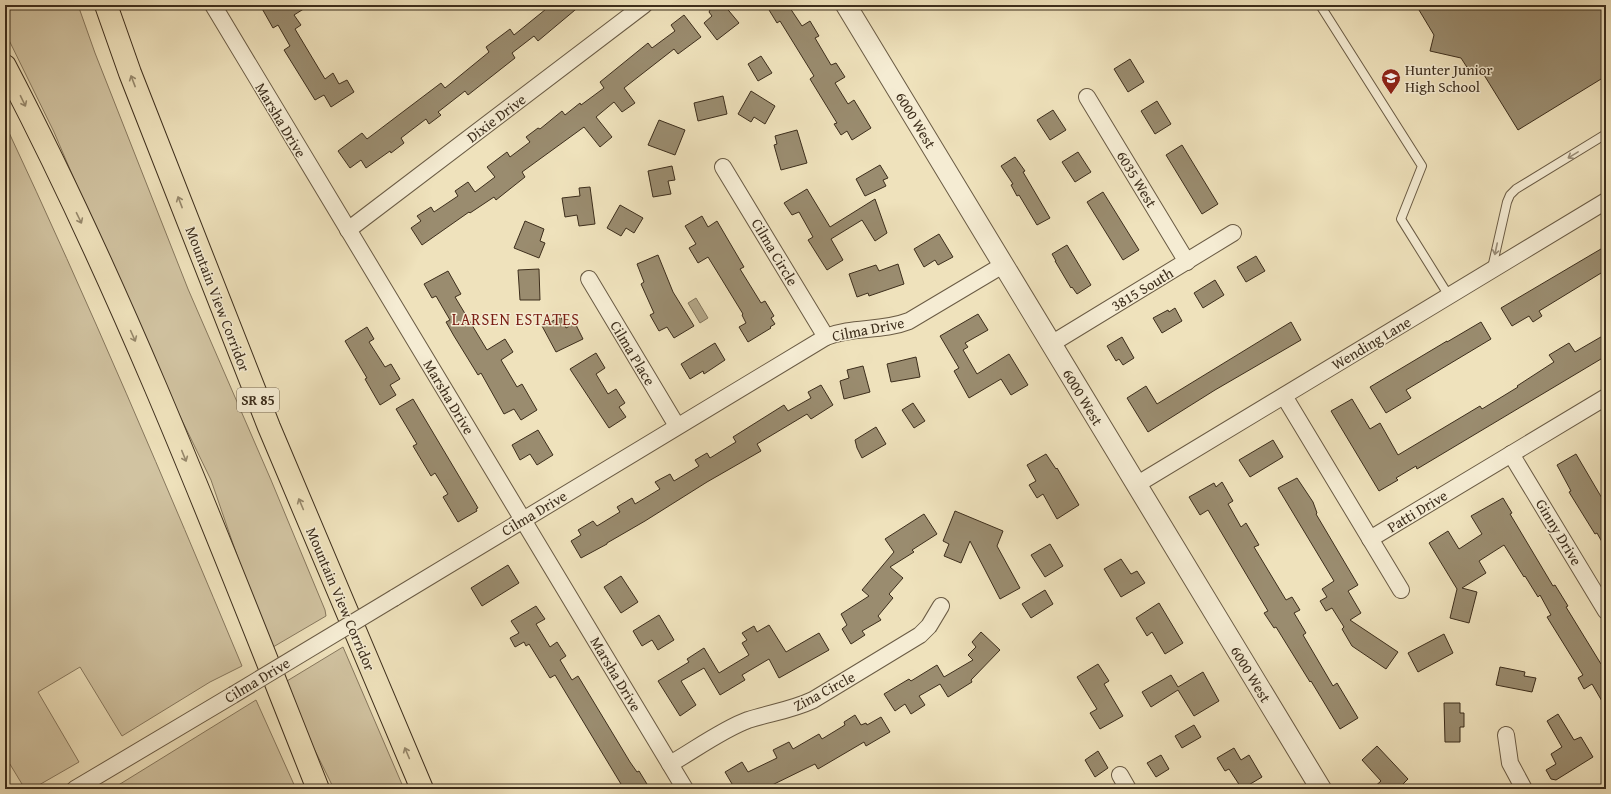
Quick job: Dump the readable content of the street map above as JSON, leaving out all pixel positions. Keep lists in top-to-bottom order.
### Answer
{
  "streets": {
    "highway": ["Mountain View Corridor", "SR 85"],
    "street": [
      "Dixie Drive",
      "Marsha Drive",
      "6000 West",
      "6035 West",
      "Cilma Circle",
      "3815 South",
      "Cilma Drive",
      "Wending Lane",
      "Cilma Place",
      "Patti Drive",
      "Ginny Drive",
      "Zina Circle"
    ]
  },
  "crossings": [
    ["Dixie Drive", "Marsha Drive"],
    ["Marsha Drive", "Cilma Drive"],
    ["Marsha Drive", "Zina Circle"],
    ["6000 West", "3815 South"],
    ["6000 West", "Cilma Drive"],
    ["6000 West", "Wending Lane"],
    ["6035 West", "3815 South"],
    ["Cilma Circle", "Cilma Drive"],
    ["Cilma Drive", "Cilma Place"],
    ["Wending Lane", "Patti Drive"],
    ["Patti Drive", "Ginny Drive"]
  ],
  "districts": ["LARSEN ESTATES"],
  "places": {
    "school or university": ["Hunter Junior High School"]
  }
}
